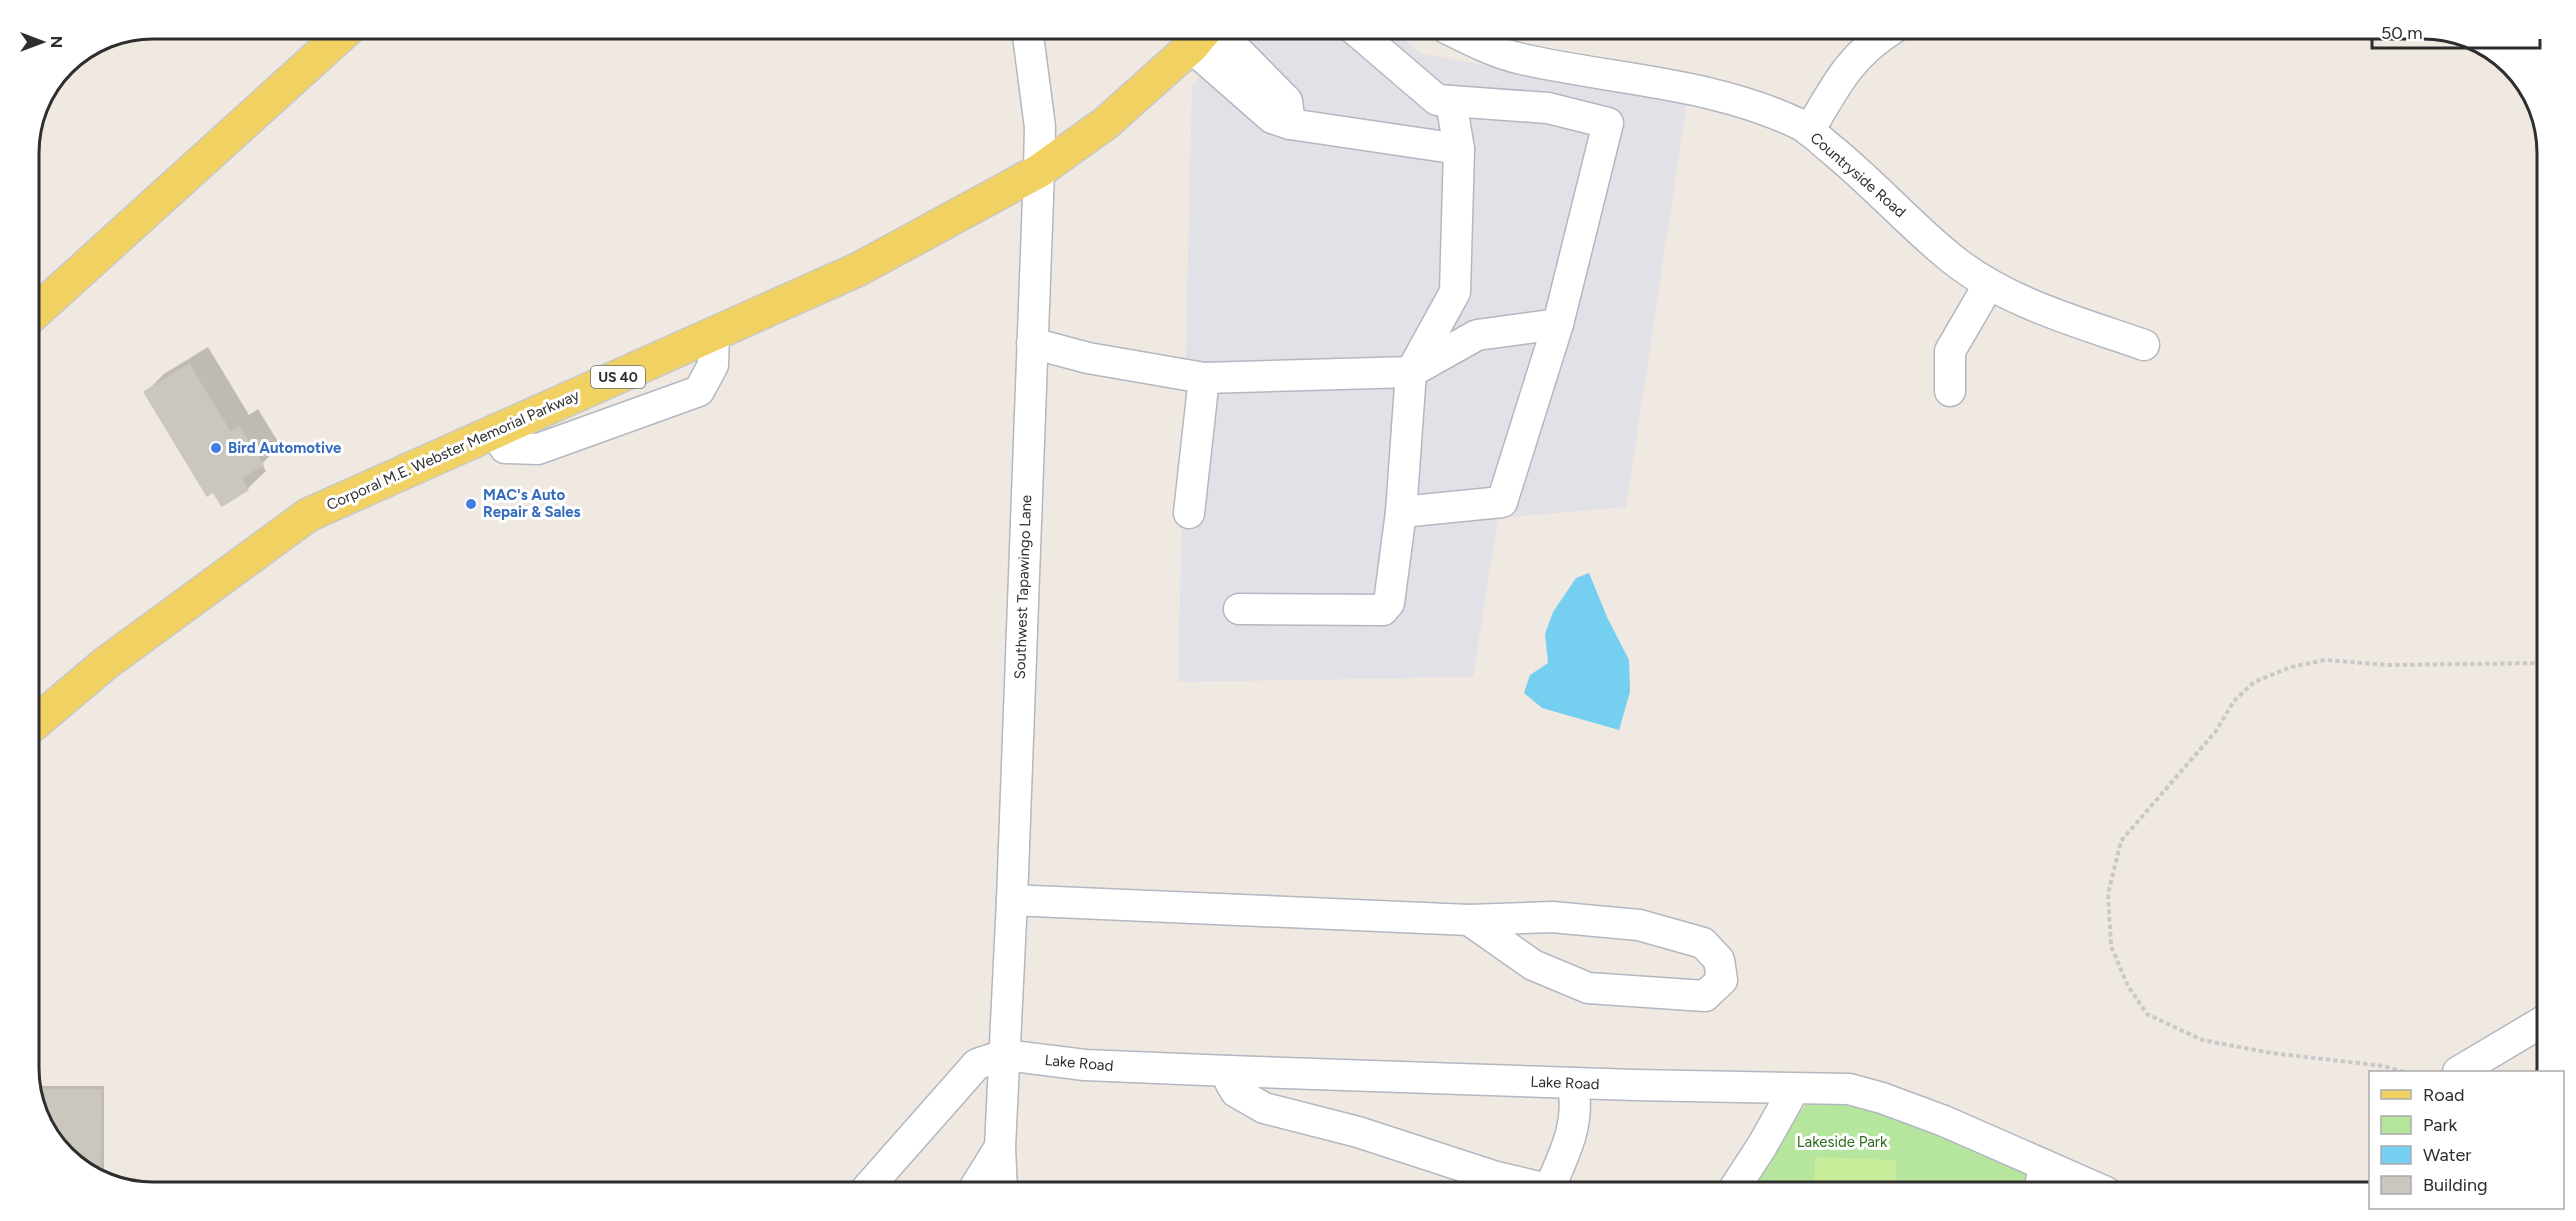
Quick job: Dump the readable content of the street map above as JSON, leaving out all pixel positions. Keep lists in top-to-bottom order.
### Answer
{
  "streets": {
    "main road": ["US 40", "Corporal M.E. Webster Memorial Parkway"],
    "street": ["Countryside Road", "Southwest Tapawingo Lane", "Lake Road"]
  },
  "crossings": [
    ["Corporal M.E. Webster Memorial Parkway", "Southwest Tapawingo Lane"],
    ["Southwest Tapawingo Lane", "Lake Road"]
  ],
  "parks": ["Lakeside Park"],
  "places": ["Bird Automotive", "MAC's Auto Repair & Sales"],
  "legend": [
    "Road",
    "Park",
    "Water",
    "Building"
  ],
  "scale_bar": "50 m",
  "north": "right"
}
